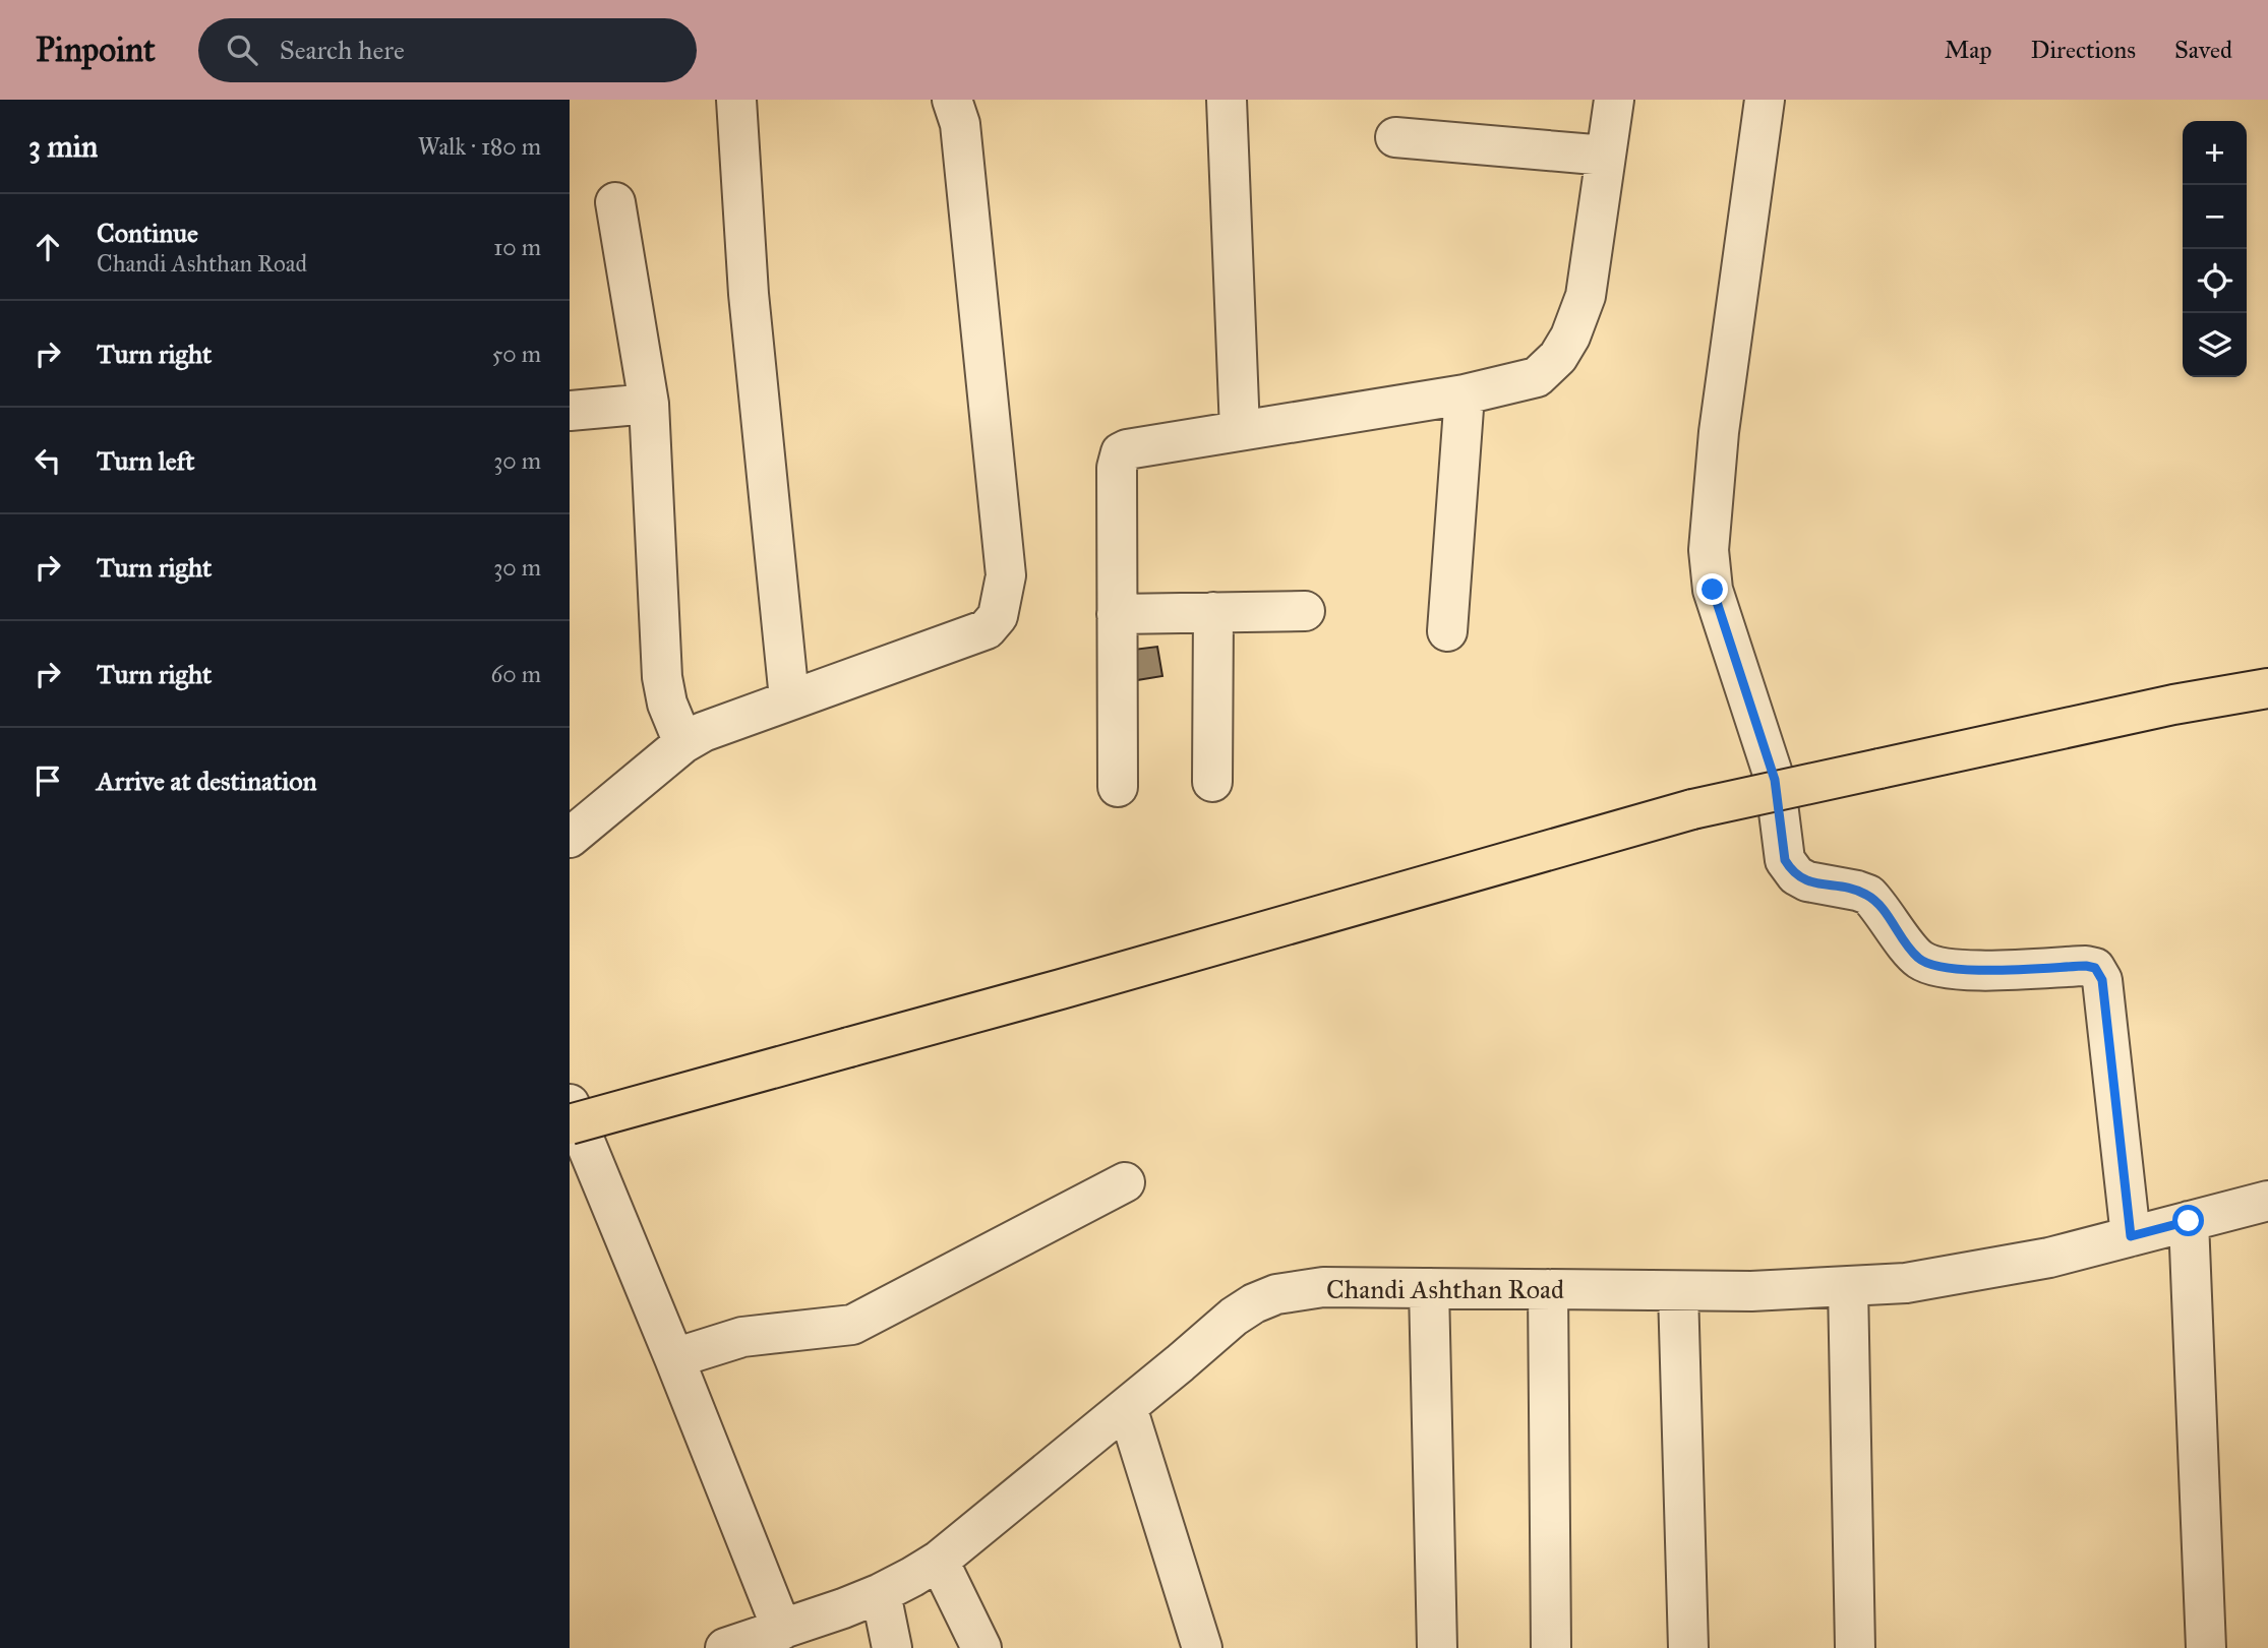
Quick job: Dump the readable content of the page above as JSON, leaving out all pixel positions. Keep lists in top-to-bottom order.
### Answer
{
  "streets": {
    "street": ["Chandi Ashthan Road"]
  },
  "page": {
    "header": "Pinpoint",
    "search": "Search here",
    "nav": ["Map", "Directions", "Saved"],
    "heading": ["3 min", "Walk · 180 m"],
    "map_buttons": ["+", "−"],
    "list": [
      ["Continue", "Chandi Ashthan Road", "10 m"],
      ["Turn right", "50 m"],
      ["Turn left", "30 m"],
      ["Turn right", "30 m"],
      ["Turn right", "60 m"],
      "Arrive at destination"
    ]
  }
}
